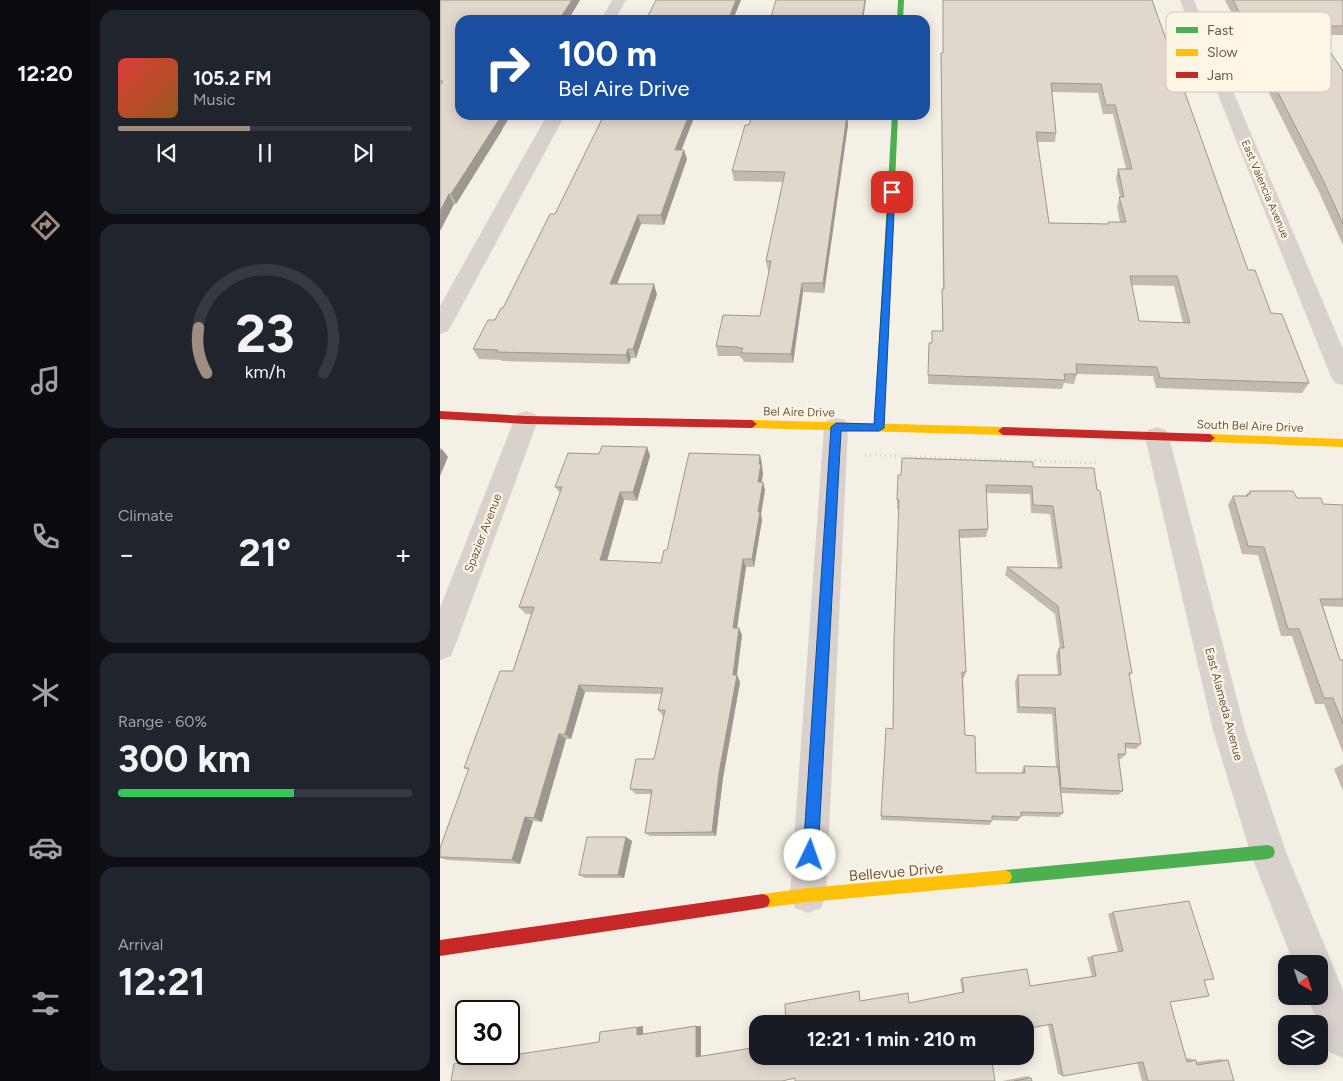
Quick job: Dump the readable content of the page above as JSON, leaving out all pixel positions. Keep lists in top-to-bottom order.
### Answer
{
  "streets": {
    "street": [
      "East Valencia Avenue",
      "Bel Aire Drive",
      "South Bel Aire Drive",
      "Spazier Avenue",
      "East Alameda Avenue",
      "Bellevue Drive"
    ]
  },
  "crossings": [
    ["Bel Aire Drive", "South Bel Aire Drive"],
    ["Bel Aire Drive", "Spazier Avenue"],
    ["Bel Aire Drive", "East Alameda Avenue"],
    ["South Bel Aire Drive", "East Alameda Avenue"],
    ["East Alameda Avenue", "Bellevue Drive"]
  ],
  "legend": ["Fast", "Slow", "Jam"],
  "north": "bottom right",
  "page": {
    "tabs": "12:20",
    "turn": ["100 m", "Bel Aire Drive"],
    "song": ["105.2 FM", "Music"],
    "tile": [
      "Climate",
      ["Range · 60%", "300 km"],
      ["Arrival", "12:21"]
    ],
    "heat": ["−", "21°", "+"],
    "limit": "30",
    "trip": "12:21 · 1 min · 210 m",
    "gauge": ["23", "km/h"]
  }
}
